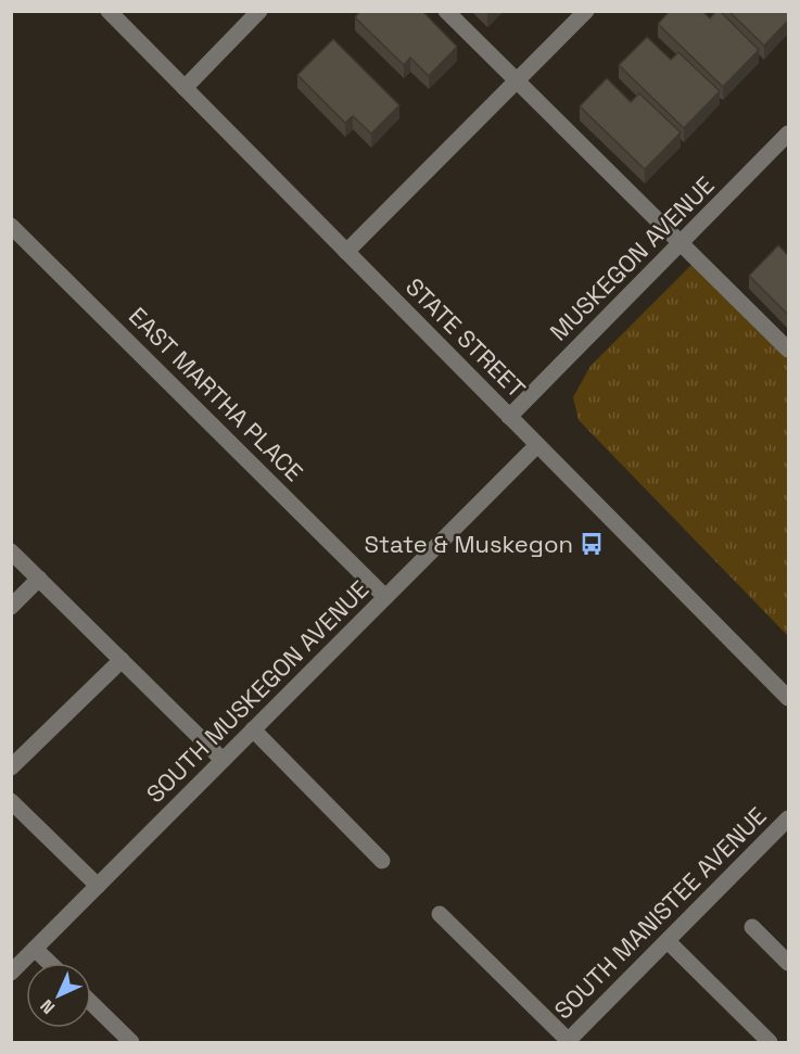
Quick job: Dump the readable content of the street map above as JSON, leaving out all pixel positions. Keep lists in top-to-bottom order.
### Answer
{
  "streets": {
    "street": [
      "MUSKEGON AVENUE",
      "STATE STREET",
      "EAST MARTHA PLACE",
      "SOUTH MUSKEGON AVENUE",
      "SOUTH MANISTEE AVENUE"
    ]
  },
  "crossings": [
    ["MUSKEGON AVENUE", "STATE STREET"],
    ["STATE STREET", "SOUTH MUSKEGON AVENUE"],
    ["EAST MARTHA PLACE", "SOUTH MUSKEGON AVENUE"]
  ],
  "places": {
    "bus stop": ["State & Muskegon"]
  },
  "north": "bottom left"
}
